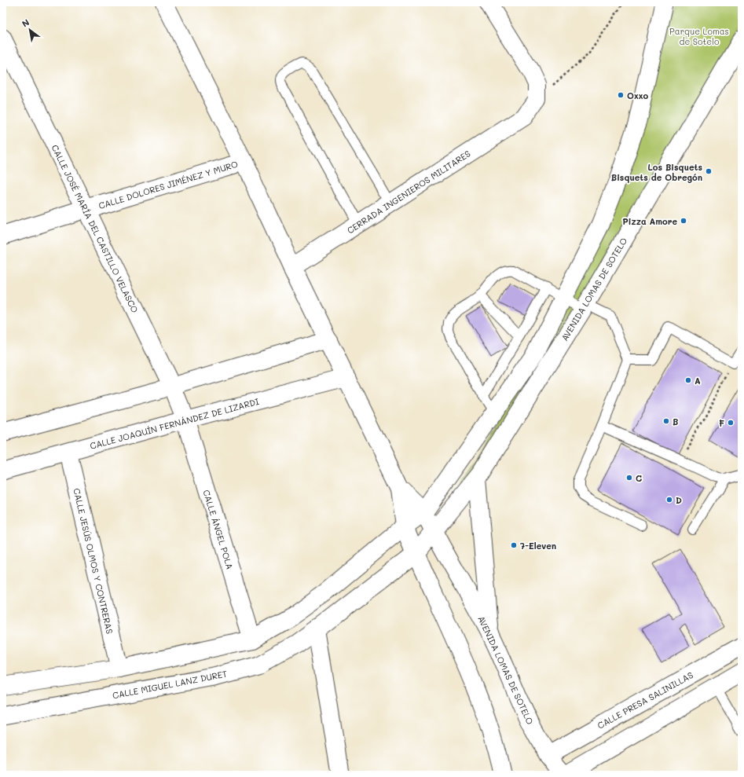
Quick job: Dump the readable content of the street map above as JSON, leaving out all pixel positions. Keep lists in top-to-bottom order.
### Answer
{
  "streets": {
    "street": [
      "CALLE DOLORES JIMÉNEZ Y MURO",
      "CERRADA INGENIEROS MILITARES",
      "CALLE JOSÉ MARÍA DEL CASTILLO VELASCO",
      "AVENIDA LOMAS DE SOTELO",
      "CALLE JOAQUÍN FERNÁNDEZ DE LIZARDI",
      "CALLE ÁNGEL POLA",
      "CALLE JESÚS OLMOS Y CONTRERAS",
      "CALLE MIGUEL LANZ DURET",
      "CALLE PRESA SALINILLAS"
    ]
  },
  "crossings": [
    ["CALLE DOLORES JIMÉNEZ Y MURO", "CALLE JOSÉ MARÍA DEL CASTILLO VELASCO"],
    ["CALLE JOSÉ MARÍA DEL CASTILLO VELASCO", "CALLE JOAQUÍN FERNÁNDEZ DE LIZARDI"],
    ["CALLE JOSÉ MARÍA DEL CASTILLO VELASCO", "CALLE ÁNGEL POLA"],
    ["AVENIDA LOMAS DE SOTELO", "CALLE MIGUEL LANZ DURET"],
    ["AVENIDA LOMAS DE SOTELO", "CALLE PRESA SALINILLAS"],
    ["CALLE JOAQUÍN FERNÁNDEZ DE LIZARDI", "CALLE ÁNGEL POLA"],
    ["CALLE JOAQUÍN FERNÁNDEZ DE LIZARDI", "CALLE JESÚS OLMOS Y CONTRERAS"]
  ],
  "parks": ["Parque Lomas de Sotelo"],
  "places": [
    "Oxxo",
    "Los Bisquets Bisquets de Obregón",
    "Pizza Amore",
    "A",
    "B",
    "F",
    "C",
    "D",
    "7-Eleven"
  ],
  "north": "top left"
}
